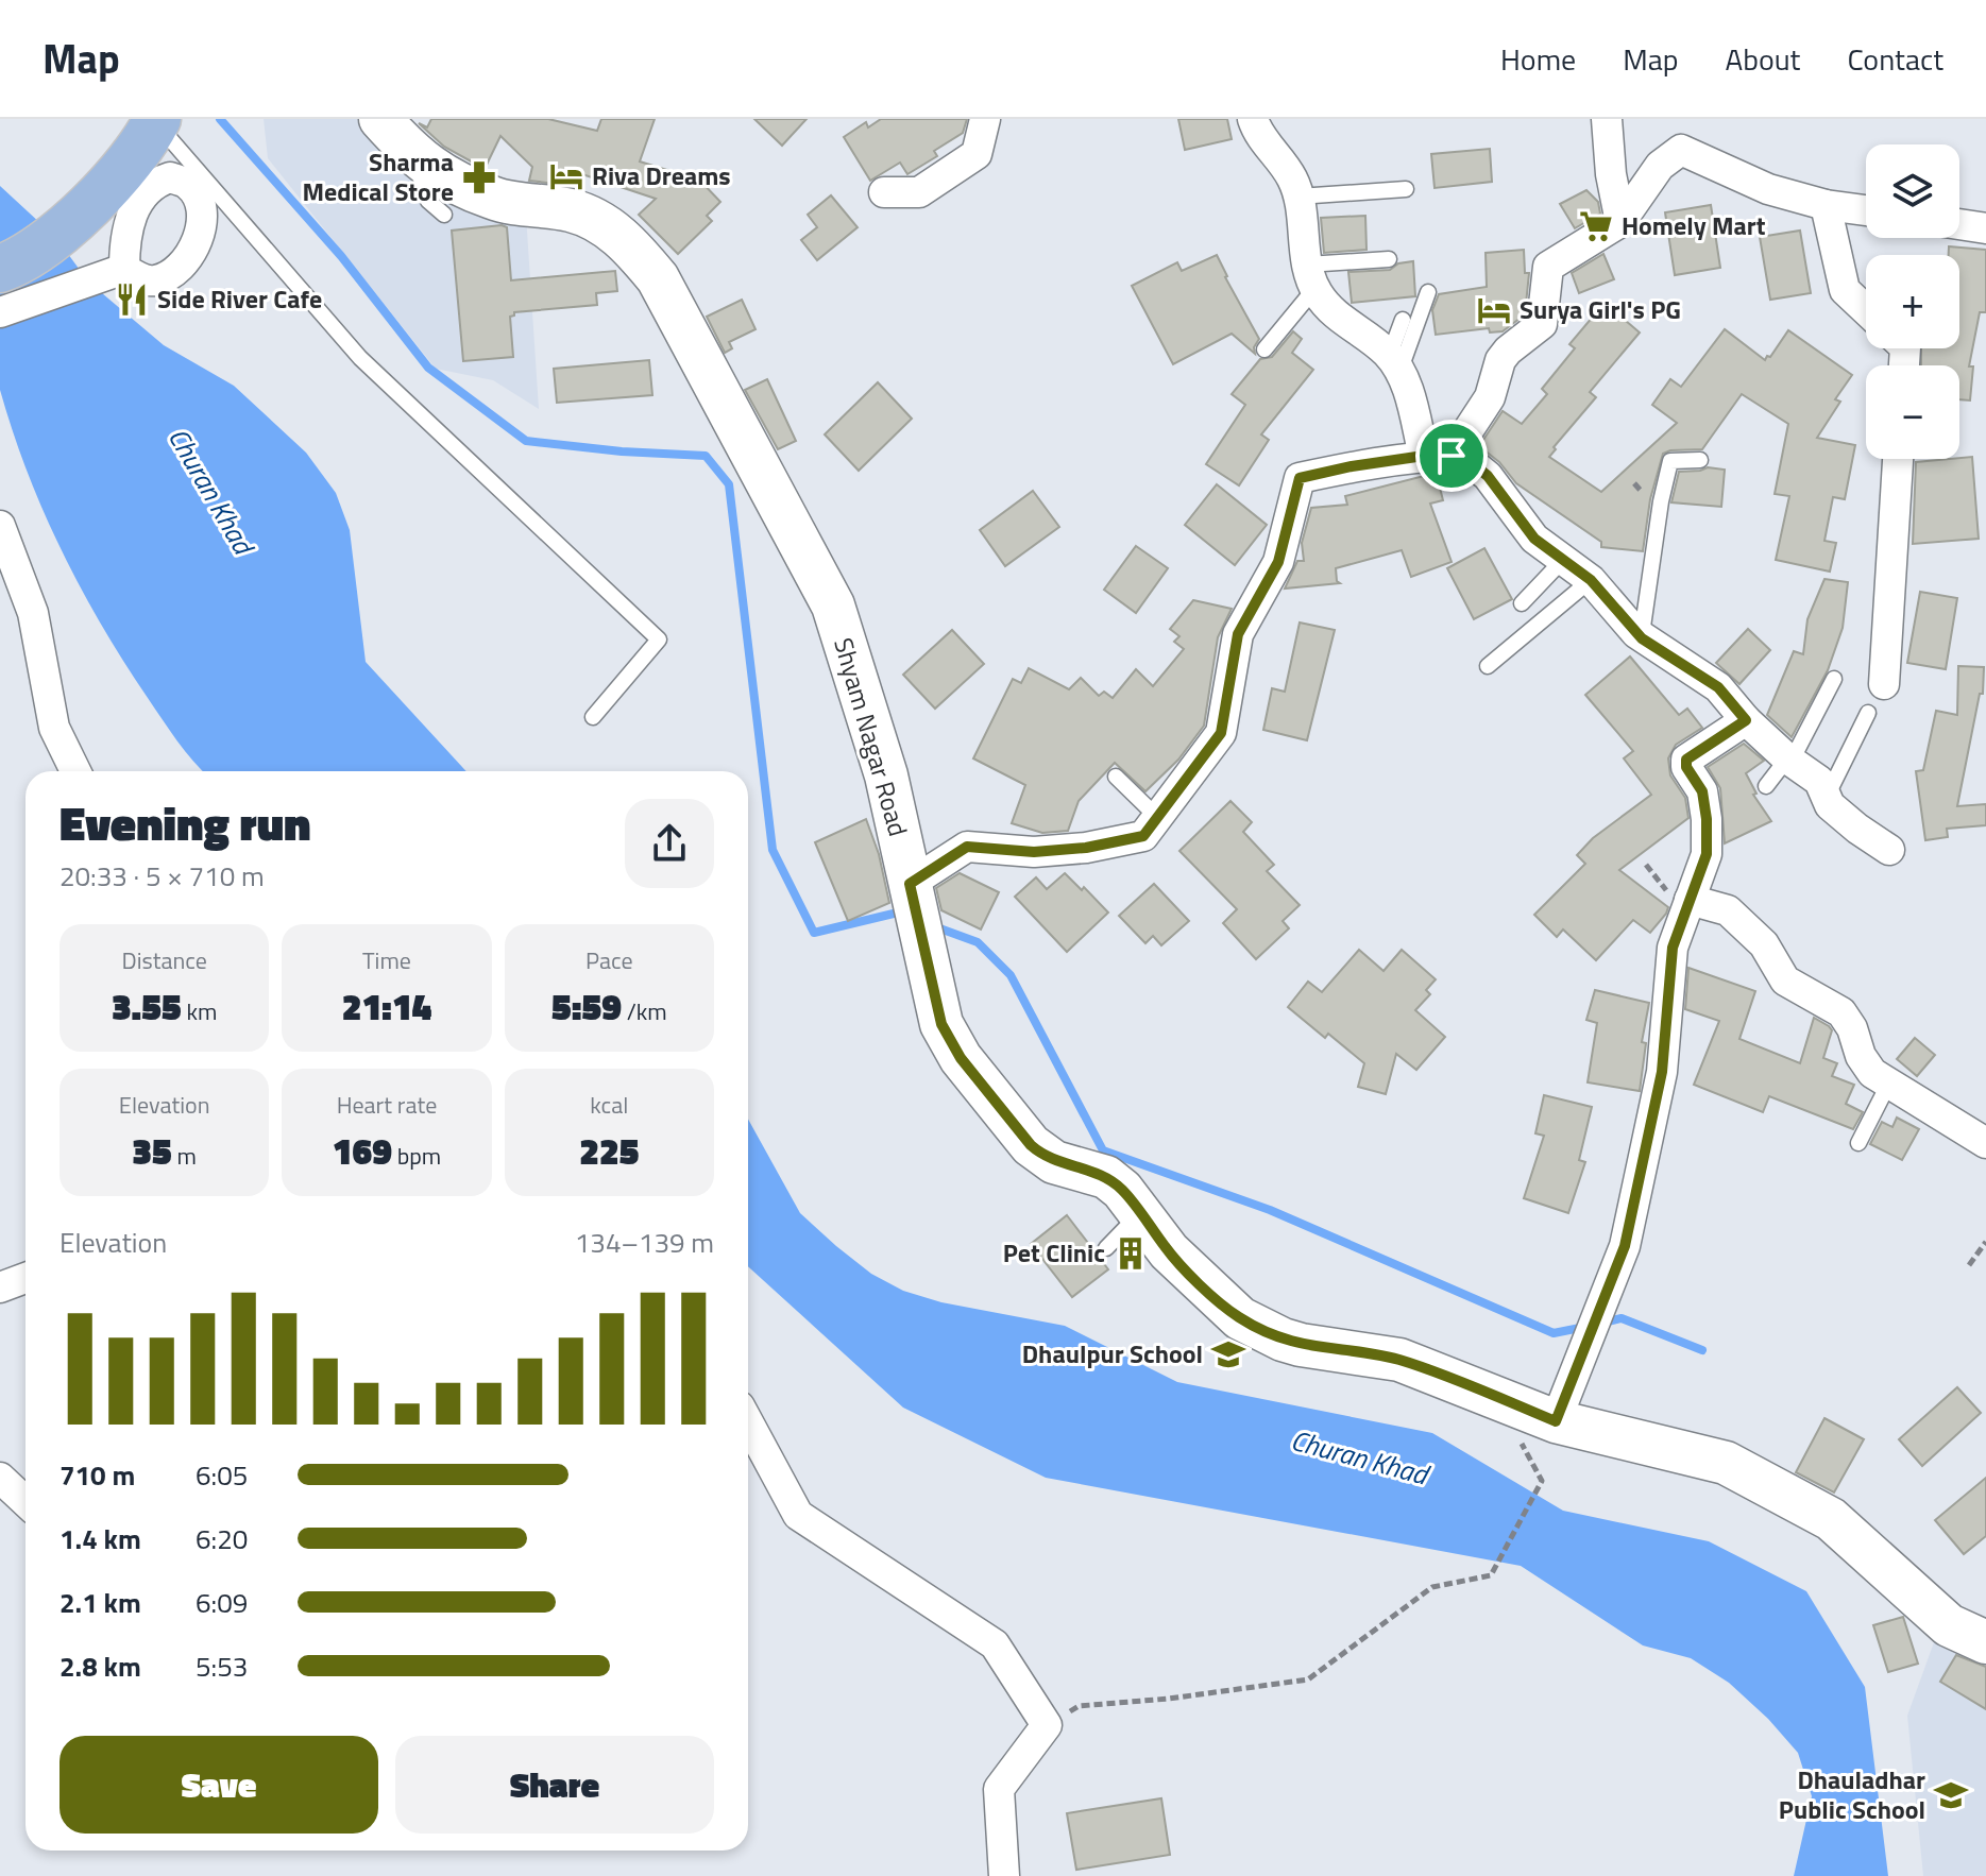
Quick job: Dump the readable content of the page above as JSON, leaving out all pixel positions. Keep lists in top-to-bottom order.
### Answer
{
  "streets": {
    "street": ["Shyam Nagar Road"]
  },
  "water": ["Churan Khad"],
  "places": {
    "hotel": ["Riva Dreams", "Surya Girl's PG"],
    "pharmacy": ["Sharma Medical Store"],
    "supermarket": ["Homely Mart"],
    "restaurant": ["Side River Cafe"],
    "building": ["Pet Clinic"],
    "school or university": ["Dhaulpur School", "Dhauladhar Public School"]
  },
  "page": {
    "header": "Map",
    "nav": [
      "Home",
      "Map",
      "About",
      "Contact"
    ],
    "map_buttons": ["+", "−"],
    "heading": ["Evening run", "20:33 · 5 × 710 m"],
    "stats": [
      ["Distance", "3.55 km"],
      ["Time", "21:14"],
      ["Pace", "5:59 /km"],
      ["Elevation", "35 m"],
      ["Heart rate", "169 bpm"],
      ["kcal", "225"]
    ],
    "chart": ["Elevation", "134–139 m"],
    "list": [
      {
        "name": "710 m",
        "note": "6:05"
      },
      {
        "name": "1.4 km",
        "note": "6:20"
      },
      {
        "name": "2.1 km",
        "note": "6:09"
      },
      {
        "name": "2.8 km",
        "note": "5:53"
      }
    ],
    "buttons": ["Save", "Share"]
  }
}
